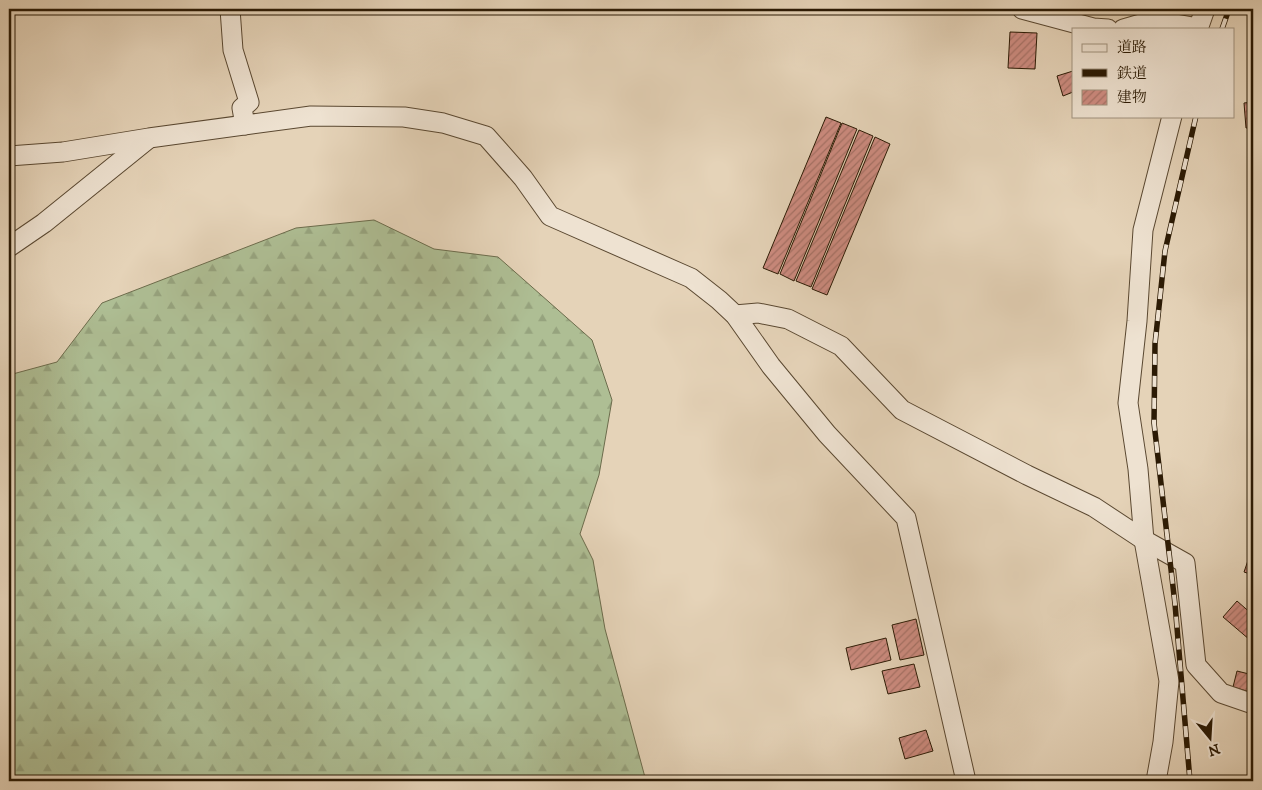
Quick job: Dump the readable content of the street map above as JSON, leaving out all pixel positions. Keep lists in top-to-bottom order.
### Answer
{
  "legend": ["道路", "鉄道", "建物"],
  "north": "bottom"
}
